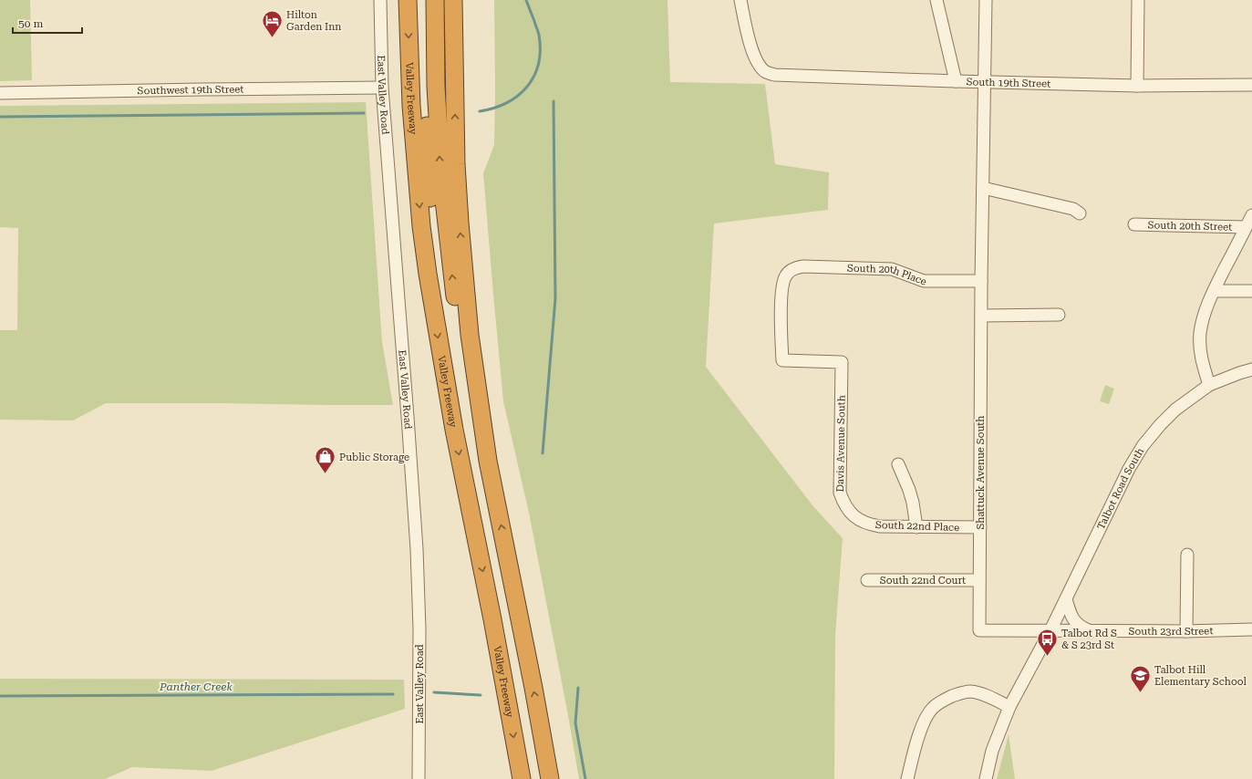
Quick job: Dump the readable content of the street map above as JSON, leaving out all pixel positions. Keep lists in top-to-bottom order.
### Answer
{
  "streets": {
    "highway": ["Valley Freeway"],
    "street": [
      "South 19th Street",
      "Southwest 19th Street",
      "East Valley Road",
      "South 20th Street",
      "South 20th Place",
      "Davis Avenue South",
      "Shattuck Avenue South",
      "Talbot Road South",
      "South 22nd Place",
      "South 22nd Court",
      "South 23rd Street"
    ]
  },
  "crossings": [
    ["South 19th Street", "Shattuck Avenue South"],
    ["Southwest 19th Street", "East Valley Road"],
    ["South 20th Place", "Davis Avenue South"],
    ["South 20th Place", "Shattuck Avenue South"],
    ["Davis Avenue South", "South 22nd Place"],
    ["Shattuck Avenue South", "South 22nd Place"],
    ["Shattuck Avenue South", "South 22nd Court"],
    ["Shattuck Avenue South", "South 23rd Street"],
    ["Talbot Road South", "South 23rd Street"]
  ],
  "water": ["Panther Creek"],
  "places": {
    "hotel": ["Hilton Garden Inn"],
    "shop": ["Public Storage"],
    "bus stop": ["Talbot Rd S & S 23rd St"],
    "school or university": ["Talbot Hill Elementary School"]
  },
  "scale_bar": "50 m"
}
